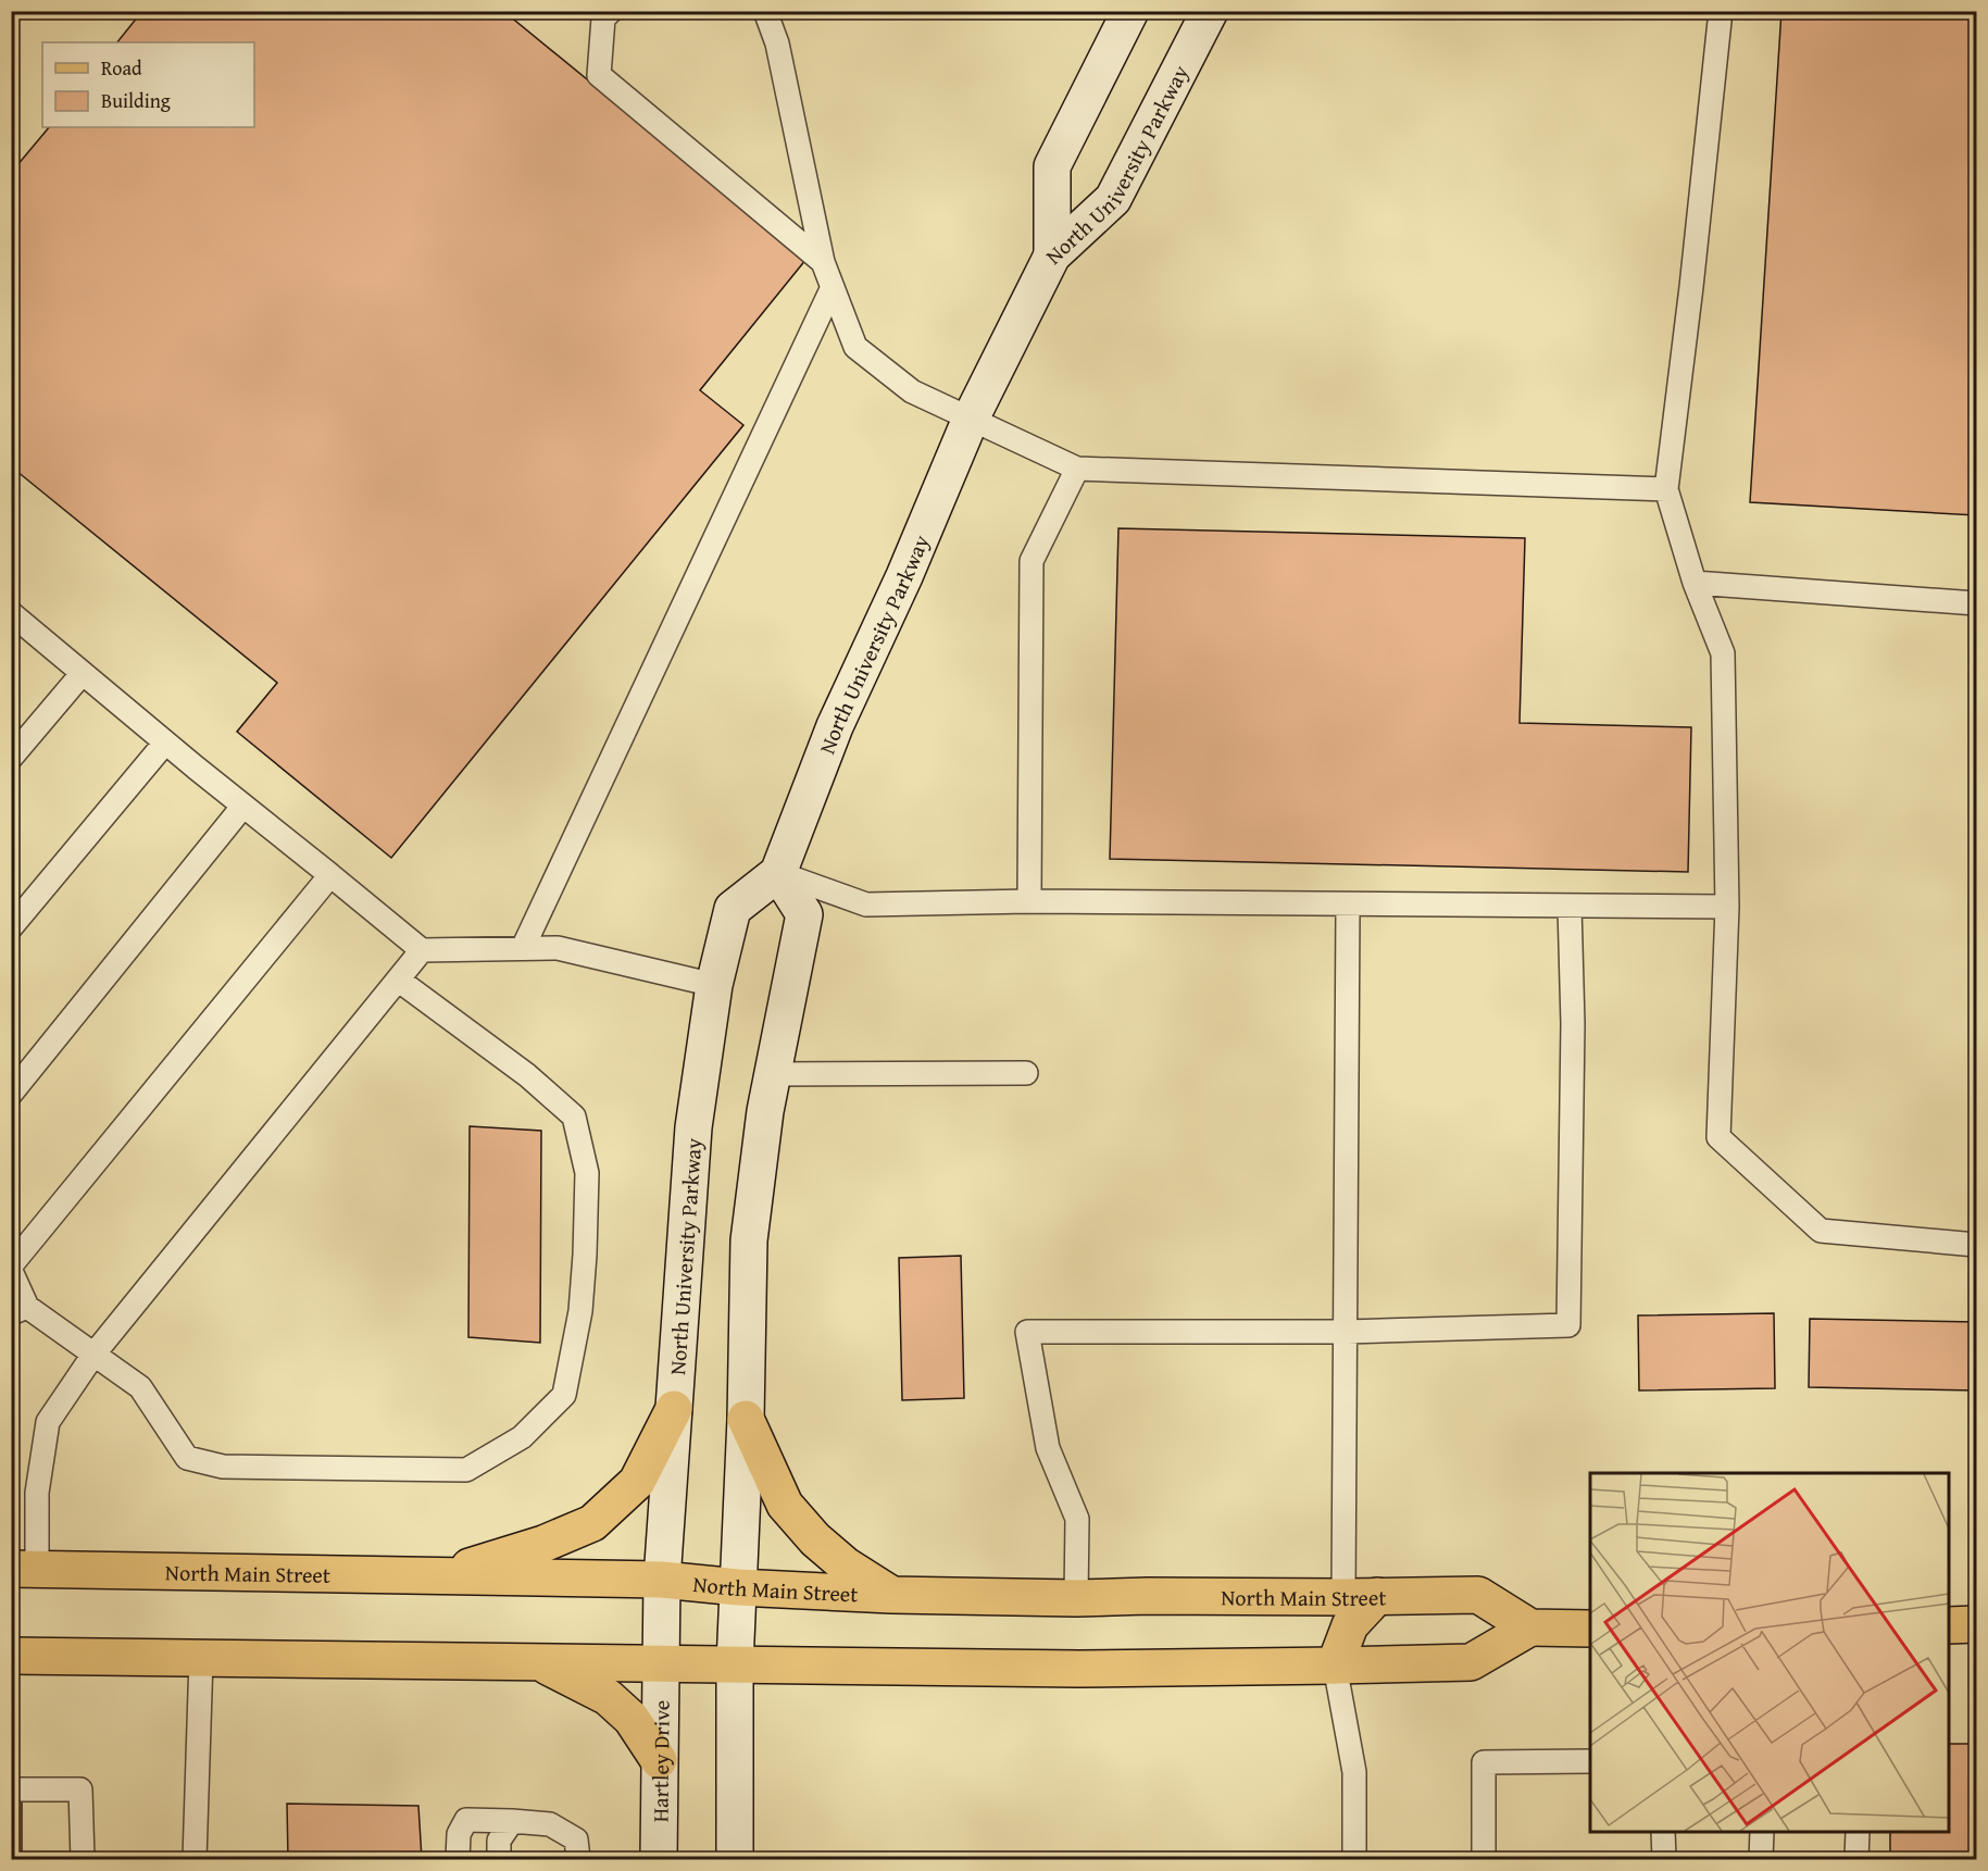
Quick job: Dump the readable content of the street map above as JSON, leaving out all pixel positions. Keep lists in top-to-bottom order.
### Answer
{
  "streets": {
    "main road": ["North University Parkway", "North Main Street", "Hartley Drive"]
  },
  "crossings": [
    ["North University Parkway", "North Main Street"],
    ["North University Parkway", "Hartley Drive"]
  ],
  "legend": ["Road", "Building"]
}
